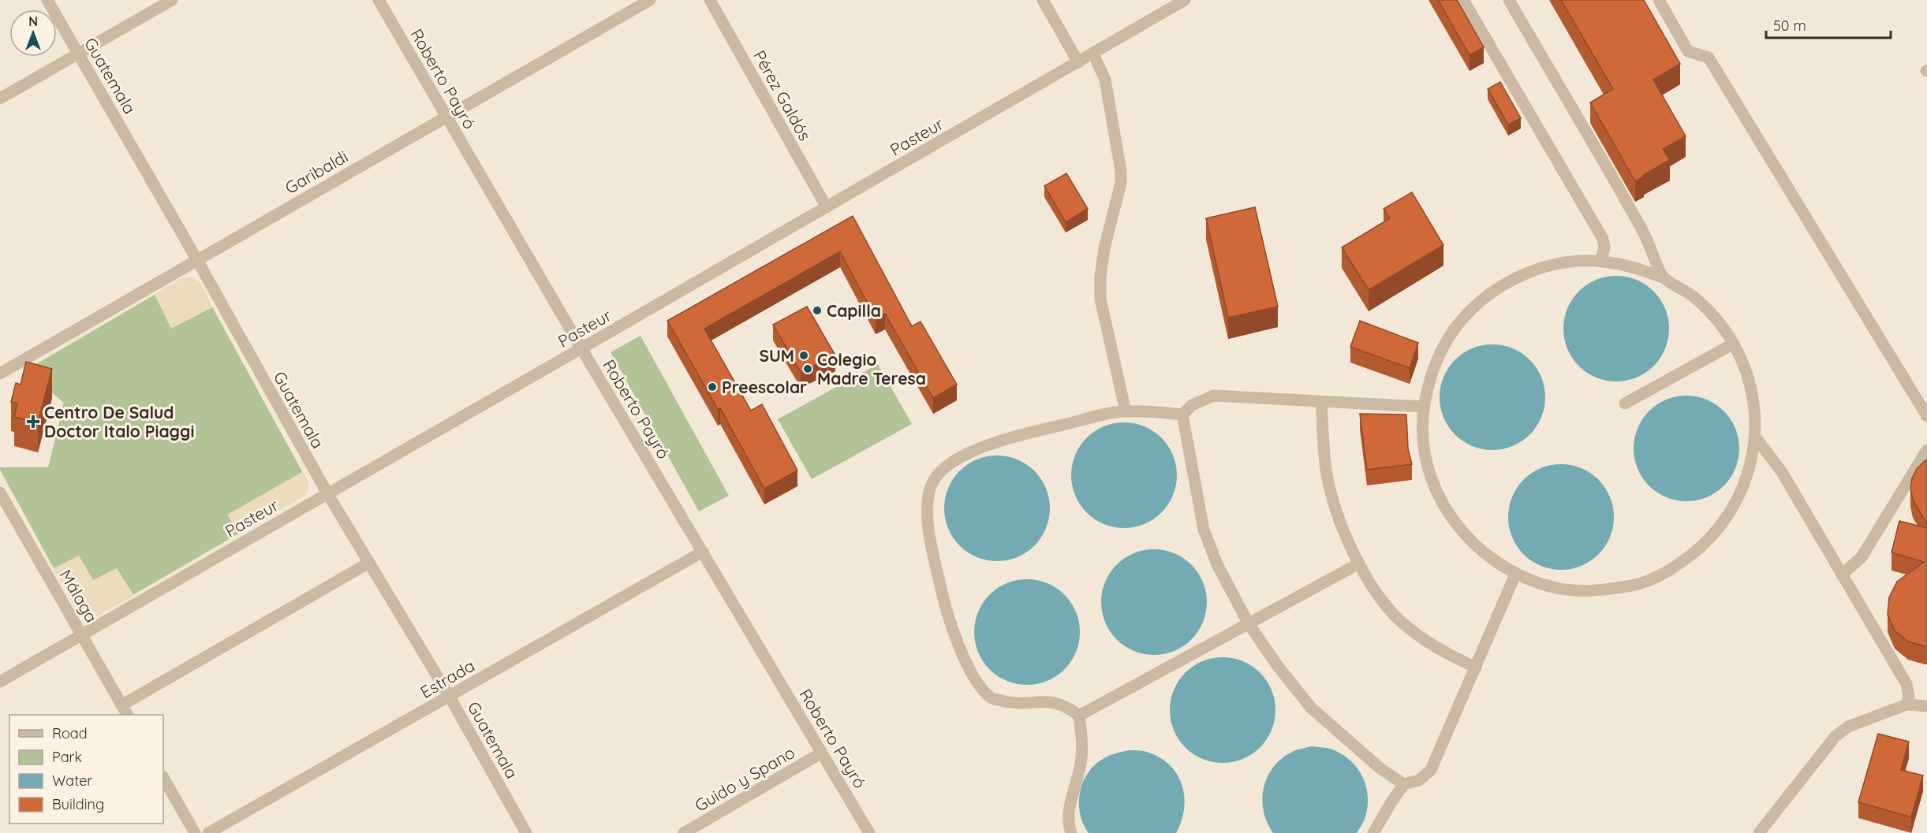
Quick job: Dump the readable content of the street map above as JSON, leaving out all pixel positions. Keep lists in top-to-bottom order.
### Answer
{
  "streets": {
    "street": [
      "Guatemala",
      "Roberto Payró",
      "Pérez Galdós",
      "Pasteur",
      "Garibaldi",
      "Málaga",
      "Estrada",
      "Guido y Spano"
    ]
  },
  "crossings": [
    ["Guatemala", "Pasteur"],
    ["Guatemala", "Garibaldi"],
    ["Guatemala", "Estrada"],
    ["Roberto Payró", "Pasteur"],
    ["Roberto Payró", "Garibaldi"],
    ["Roberto Payró", "Estrada"],
    ["Roberto Payró", "Guido y Spano"],
    ["Pérez Galdós", "Pasteur"],
    ["Pasteur", "Málaga"]
  ],
  "places": {
    "other": [
      "Capilla",
      "SUM",
      "Colegio Madre Teresa",
      "Preescolar"
    ],
    "health": ["Centro De Salud Doctor Italo Piaggi"]
  },
  "legend": [
    "Road",
    "Park",
    "Water",
    "Building"
  ],
  "scale_bar": "50 m",
  "north": "top"
}
